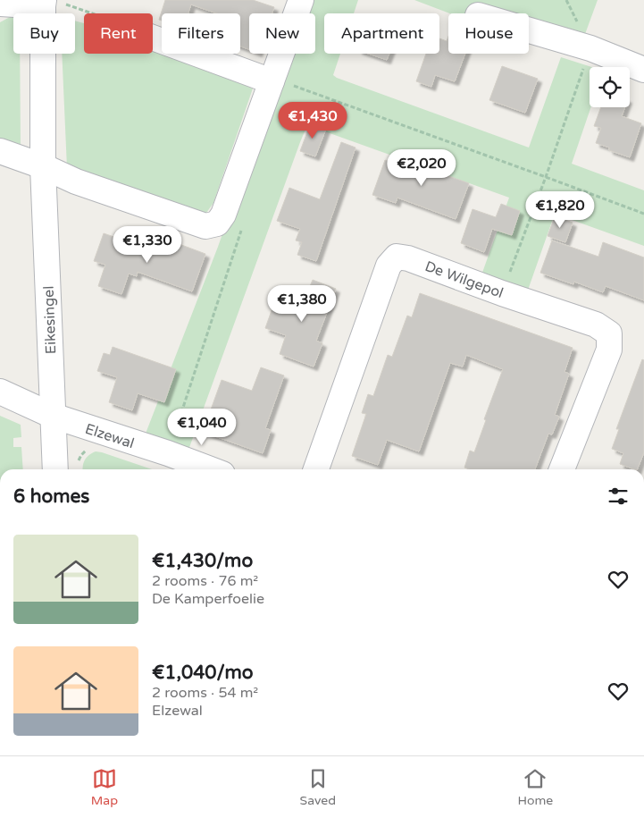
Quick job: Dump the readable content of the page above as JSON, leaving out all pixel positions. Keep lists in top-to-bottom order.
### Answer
{
  "streets": {
    "street": ["De Wilgepol", "Eikesingel", "Elzewal"]
  },
  "crossings": [
    ["Eikesingel", "Elzewal"]
  ],
  "page": {
    "chip": [
      "Buy",
      "Rent",
      "Filters",
      "New",
      "Apartment",
      "House"
    ],
    "price": [
      "€1,430",
      "€2,020",
      "€1,820",
      "€1,330",
      "€1,380",
      "€1,040"
    ],
    "heading": "6 homes",
    "list": [
      {
        "name": "€1,430/mo",
        "note": "2 rooms · 76 m² · De Kamperfoelie"
      },
      {
        "name": "€1,040/mo",
        "note": "2 rooms · 54 m² · Elzewal"
      }
    ],
    "tabs": ["Map", "Saved", "Home"]
  }
}
